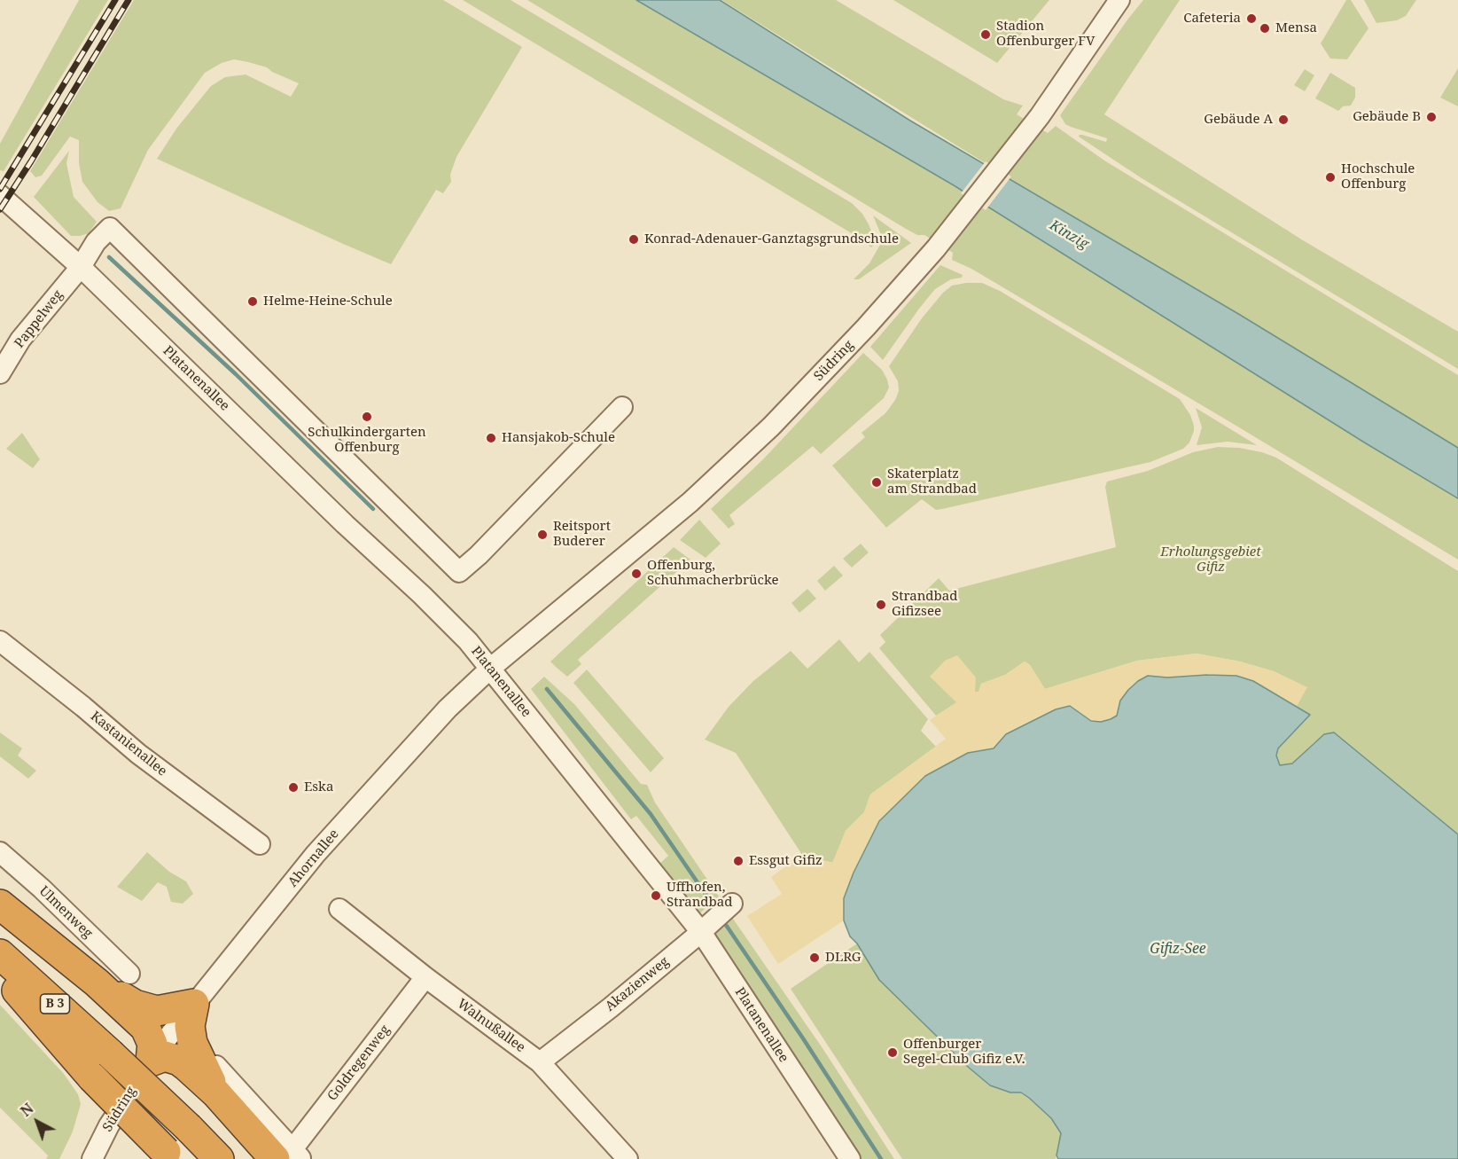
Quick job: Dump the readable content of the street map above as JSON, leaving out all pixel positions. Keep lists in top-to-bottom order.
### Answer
{
  "streets": {
    "highway": ["B 3"],
    "street": [
      "Pappelweg",
      "Südring",
      "Platanenallee",
      "Kastanienallee",
      "Ahornallee",
      "Ulmenweg",
      "Akazienweg",
      "Walnußallee",
      "Goldregenweg"
    ]
  },
  "crossings": [
    ["Pappelweg", "Platanenallee"],
    ["Südring", "Platanenallee"],
    ["Südring", "Ahornallee"],
    ["Platanenallee", "Ahornallee"],
    ["Platanenallee", "Akazienweg"],
    ["Akazienweg", "Walnußallee"],
    ["Walnußallee", "Goldregenweg"]
  ],
  "water": ["Kinzig", "Gifiz-See"],
  "parks": ["Erholungsgebiet Gifiz"],
  "places": [
    "Cafeteria",
    "Mensa",
    "Stadion Offenburger FV",
    "Gebäude B",
    "Gebäude A",
    "Hochschule Offenburg",
    "Konrad-Adenauer-Ganztagsgrundschule",
    "Helme-Heine-Schule",
    "Schulkindergarten Offenburg",
    "Hansjakob-Schule",
    "Skaterplatz am Strandbad",
    "Reitsport Buderer",
    "Offenburg, Schuhmacherbrücke",
    "Strandbad Gifizsee",
    "Eska",
    "Essgut Gifiz",
    "Uffhofen, Strandbad",
    "DLRG",
    "Offenburger Segel-Club Gifiz e.V."
  ],
  "north": "top left"
}
